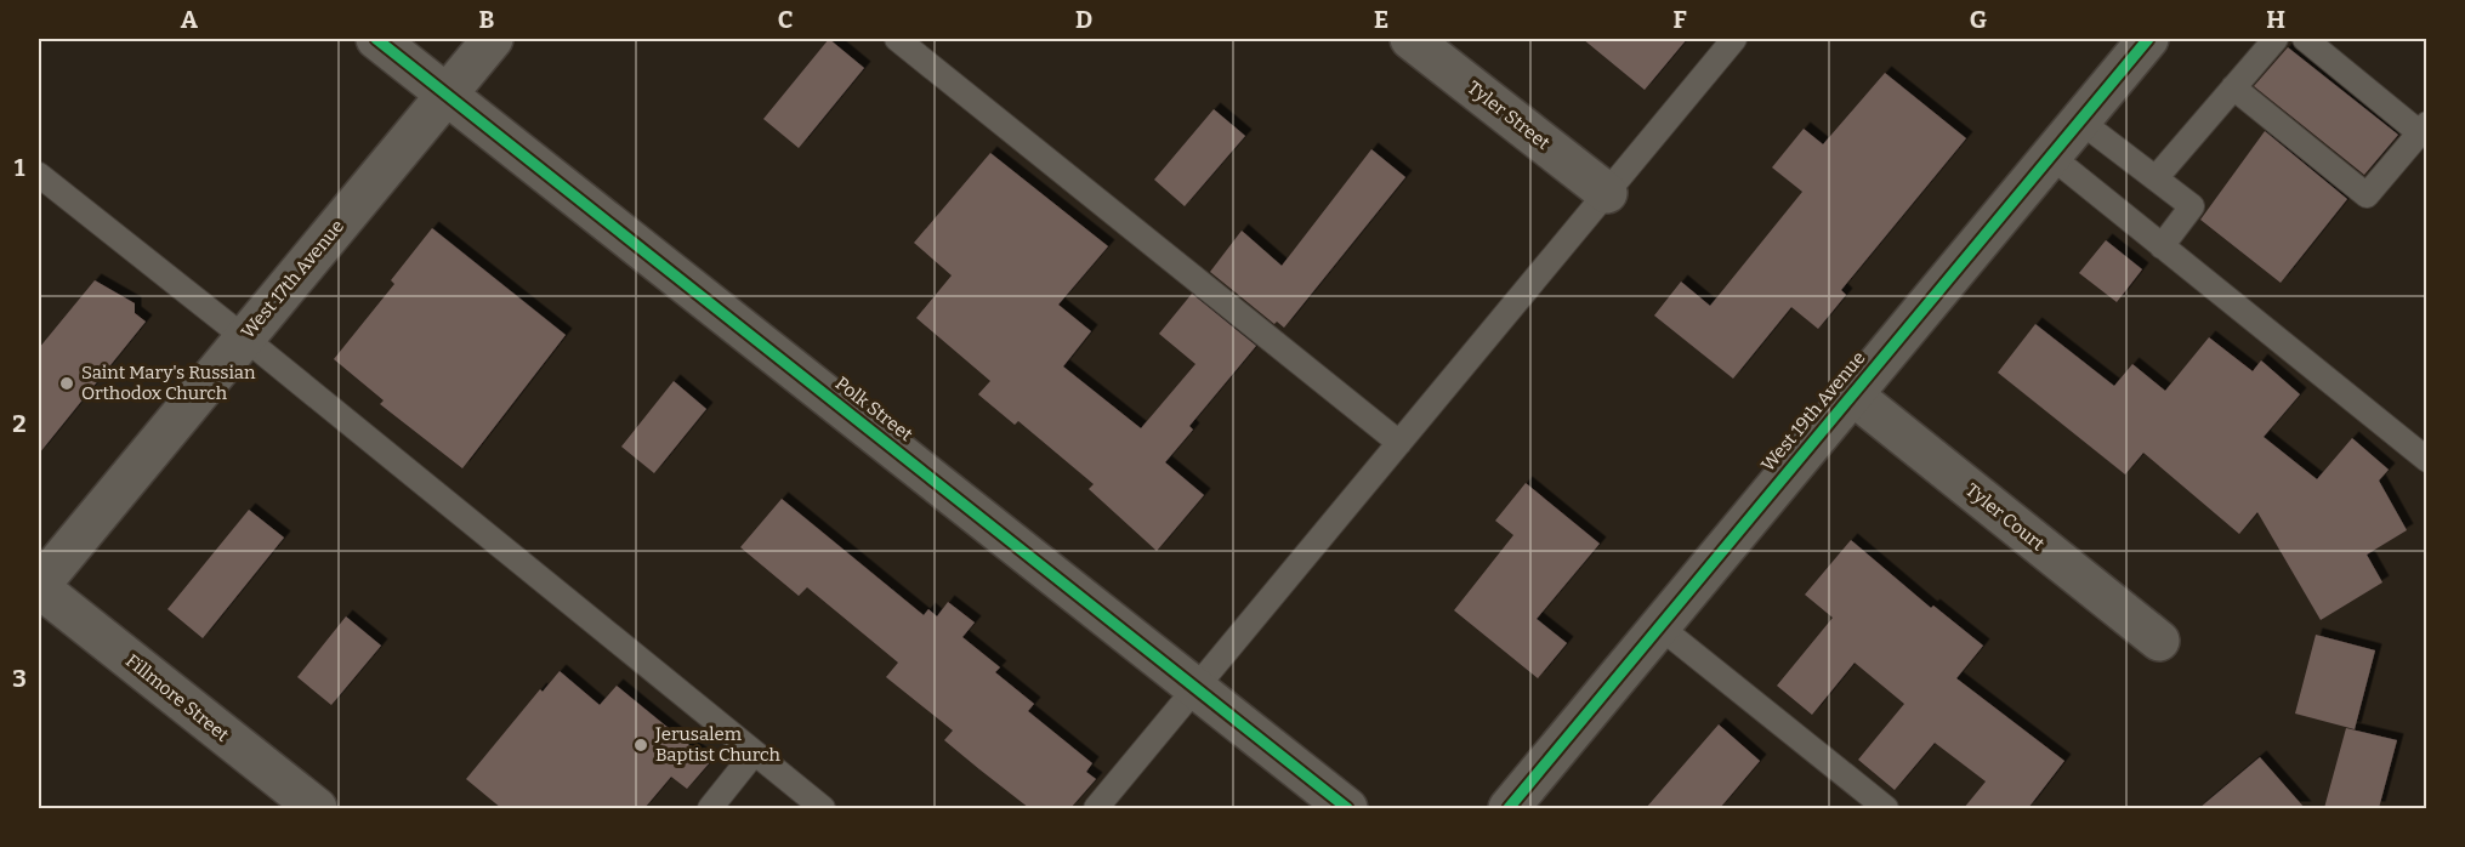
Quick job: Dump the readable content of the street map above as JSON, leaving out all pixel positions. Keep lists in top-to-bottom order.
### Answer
{
  "streets": {
    "street": [
      "Tyler Street",
      "West 17th Avenue",
      "Polk Street",
      "West 19th Avenue",
      "Tyler Court",
      "Fillmore Street"
    ]
  },
  "crossings": [
    ["West 17th Avenue", "Polk Street"],
    ["West 17th Avenue", "Fillmore Street"],
    ["West 19th Avenue", "Tyler Court"]
  ],
  "places": ["Saint Mary's Russian Orthodox Church", "Jerusalem Baptist Church"],
  "grid": {
    "columns": [
      "A",
      "B",
      "C",
      "D",
      "E",
      "F",
      "G",
      "H"
    ],
    "rows": ["1", "2", "3"]
  }
}
